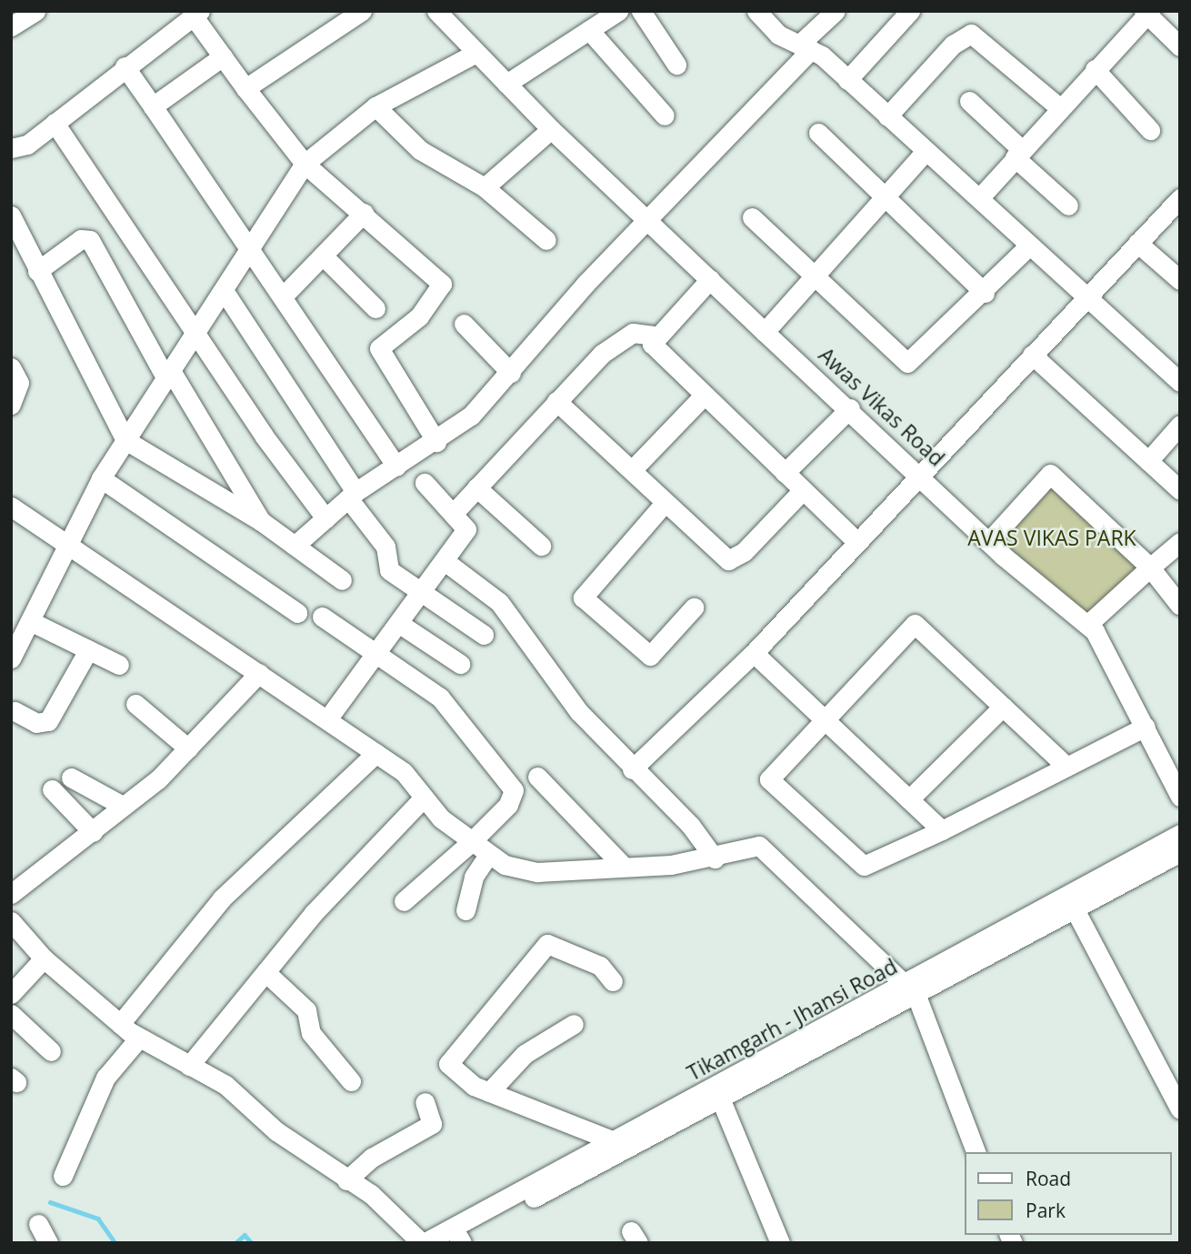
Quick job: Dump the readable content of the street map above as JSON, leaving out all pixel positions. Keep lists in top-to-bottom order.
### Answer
{
  "streets": {
    "street": ["Awas Vikas Road", "Tikamgarh - Jhansi Road"]
  },
  "parks": ["AVAS VIKAS PARK"],
  "legend": ["Road", "Park"]
}
